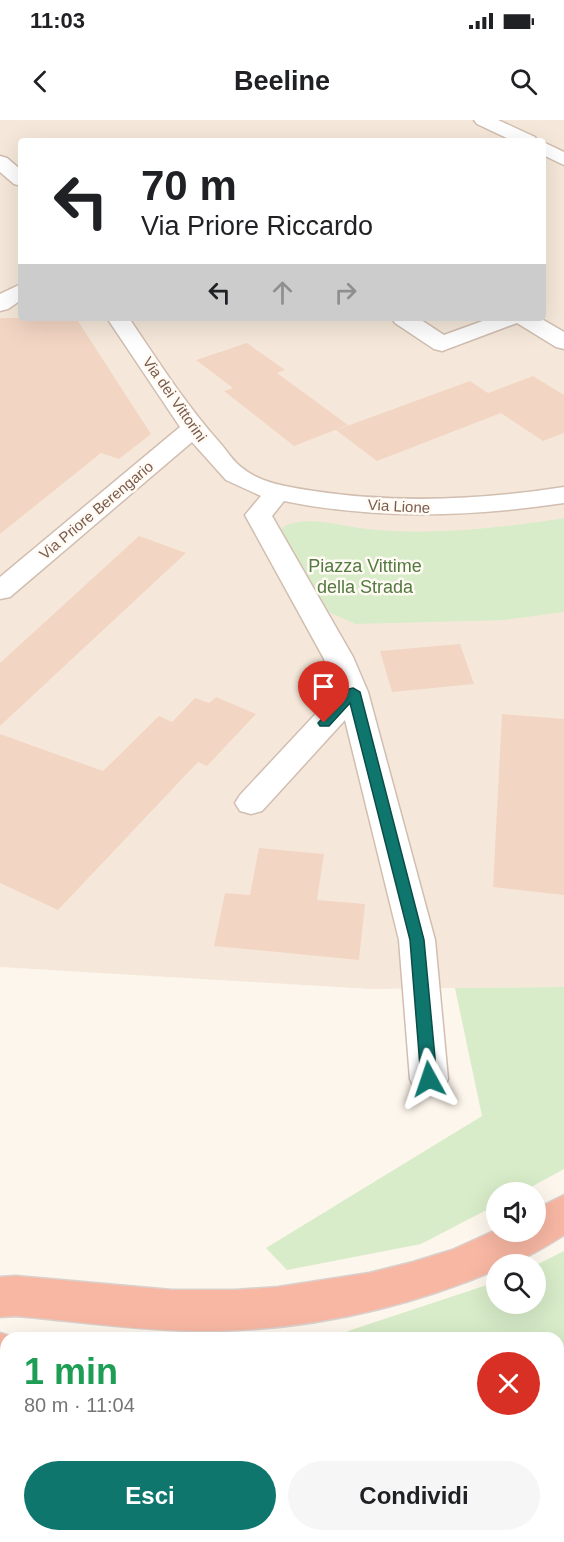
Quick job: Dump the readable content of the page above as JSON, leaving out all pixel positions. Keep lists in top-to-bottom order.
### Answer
{
  "streets": {
    "street": ["Via dei Vittorini", "Via Lione", "Via Priore Berengario"]
  },
  "crossings": [
    ["Via dei Vittorini", "Via Lione"],
    ["Via dei Vittorini", "Via Priore Berengario"]
  ],
  "parks": ["Piazza Vittime della Strada"],
  "page": {
    "status": "11:03",
    "header": "Beeline",
    "turn": ["70 m", "Via Priore Riccardo"],
    "heading": ["1 min", "80 m · 11:04"],
    "buttons": ["Esci", "Condividi"]
  }
}
